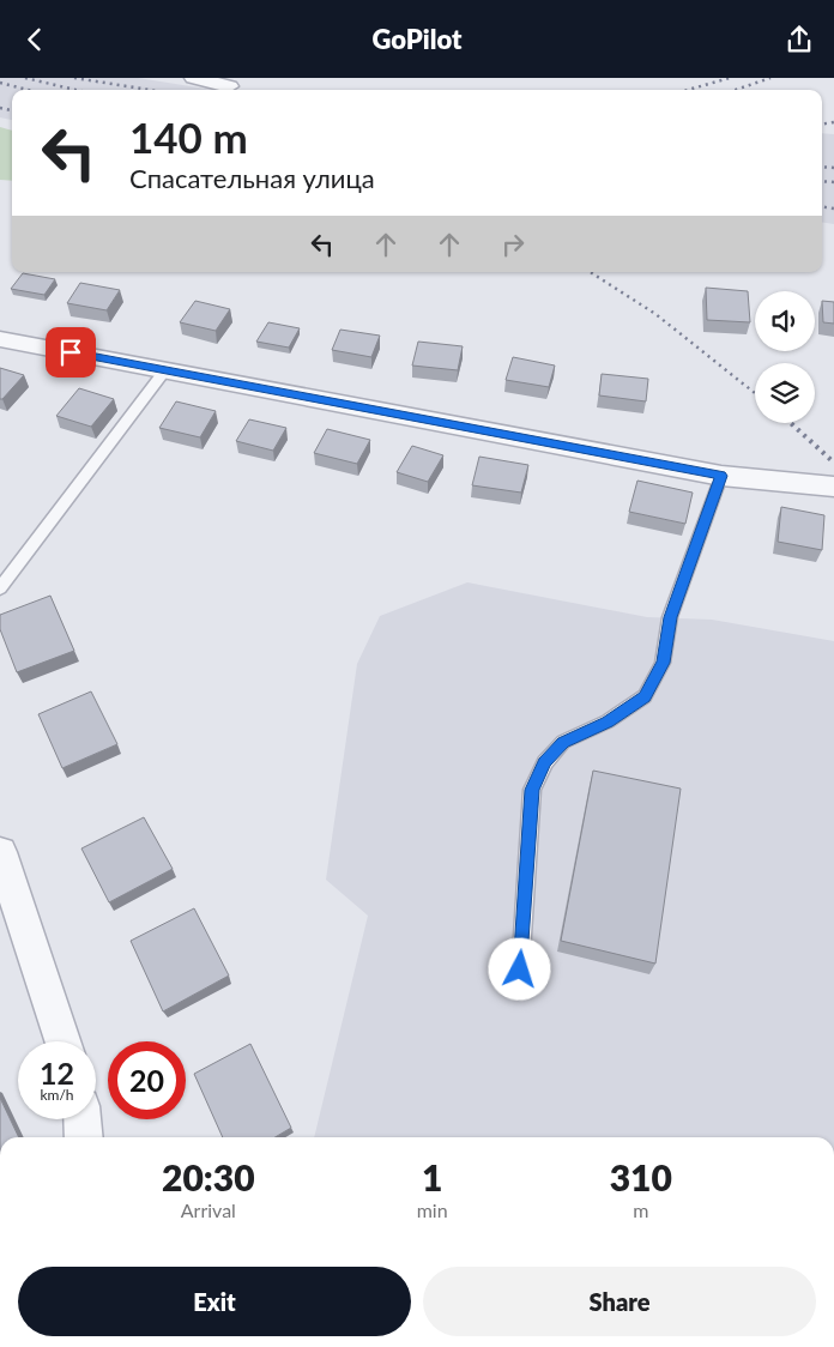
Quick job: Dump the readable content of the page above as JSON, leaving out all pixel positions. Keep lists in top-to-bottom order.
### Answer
{
  "page": {
    "header": "GoPilot",
    "turn": ["140 m", "Спасательная улица"],
    "speed": "12 km/h",
    "limit": "20",
    "eta": [
      "20:30",
      "Arrival",
      "1",
      "min",
      "310",
      "m"
    ],
    "buttons": ["Exit", "Share"]
  }
}
